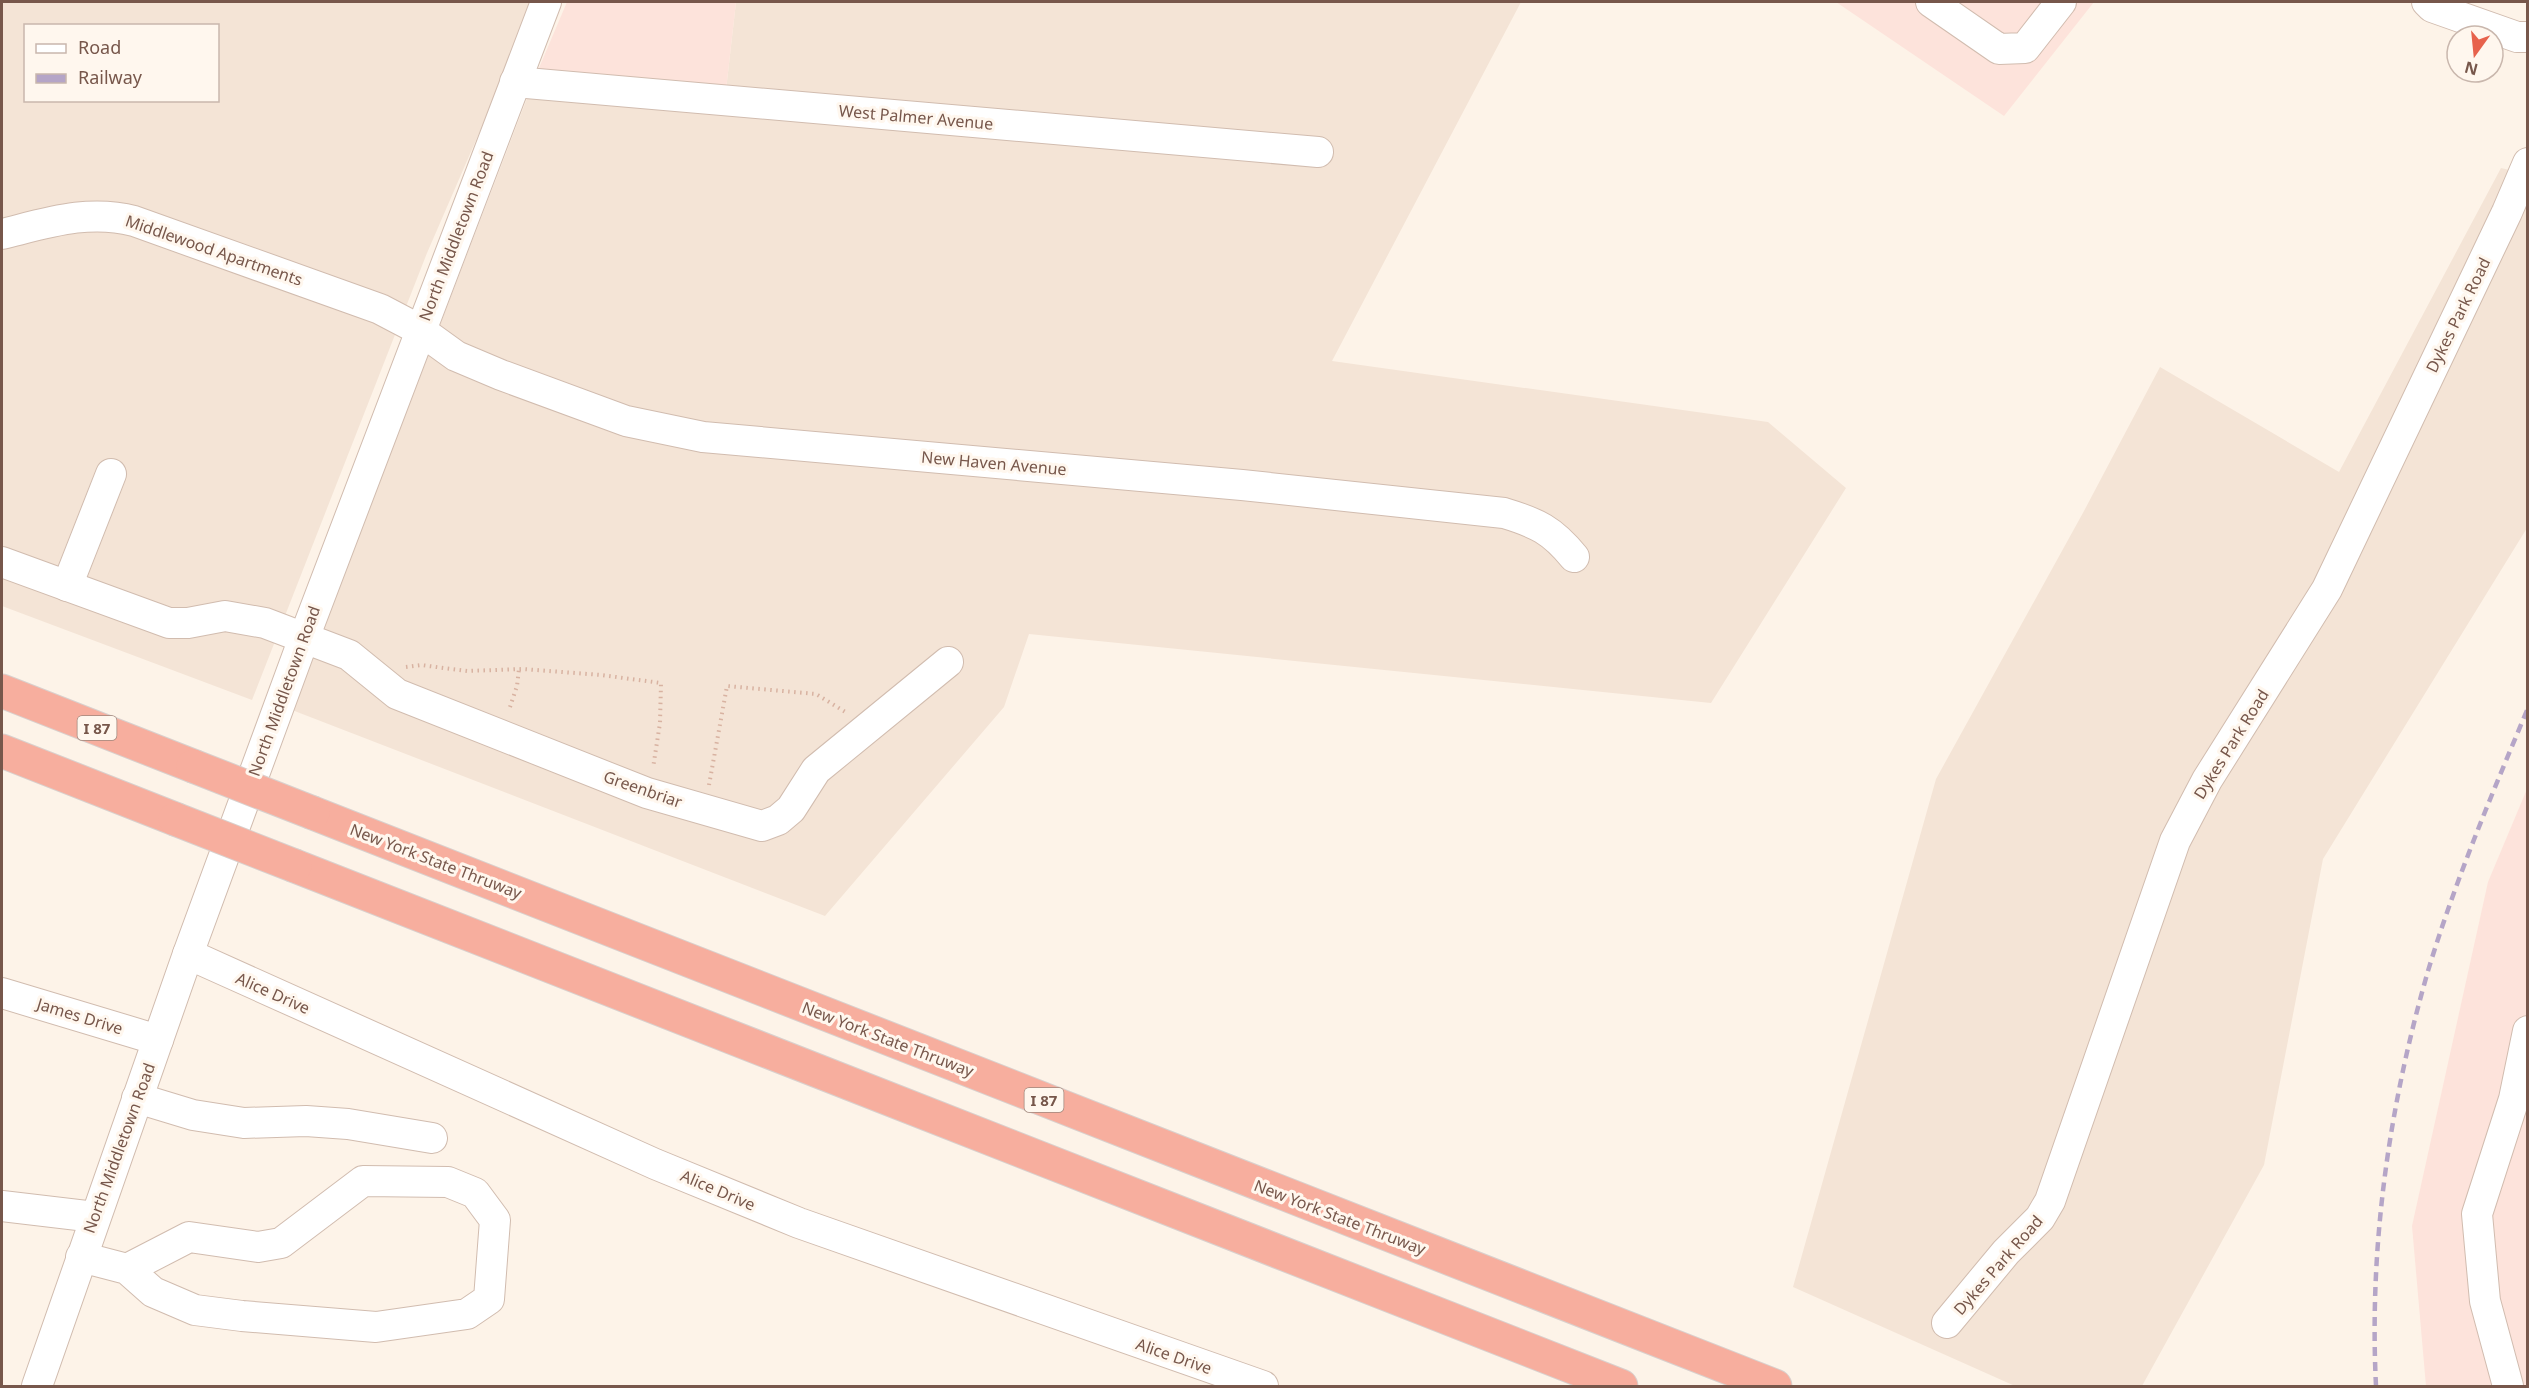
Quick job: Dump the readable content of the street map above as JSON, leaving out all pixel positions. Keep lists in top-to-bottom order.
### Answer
{
  "streets": {
    "highway": ["I 87", "New York State Thruway"],
    "street": [
      "West Palmer Avenue",
      "North Middletown Road",
      "Middlewood Apartments",
      "Dykes Park Road",
      "New Haven Avenue",
      "Greenbriar",
      "Alice Drive",
      "James Drive"
    ]
  },
  "crossings": [
    ["West Palmer Avenue", "North Middletown Road"],
    ["North Middletown Road", "Middlewood Apartments"],
    ["North Middletown Road", "New Haven Avenue"],
    ["North Middletown Road", "Greenbriar"],
    ["North Middletown Road", "Alice Drive"],
    ["North Middletown Road", "James Drive"],
    ["Middlewood Apartments", "New Haven Avenue"]
  ],
  "legend": ["Road", "Railway"],
  "north": "bottom"
}
